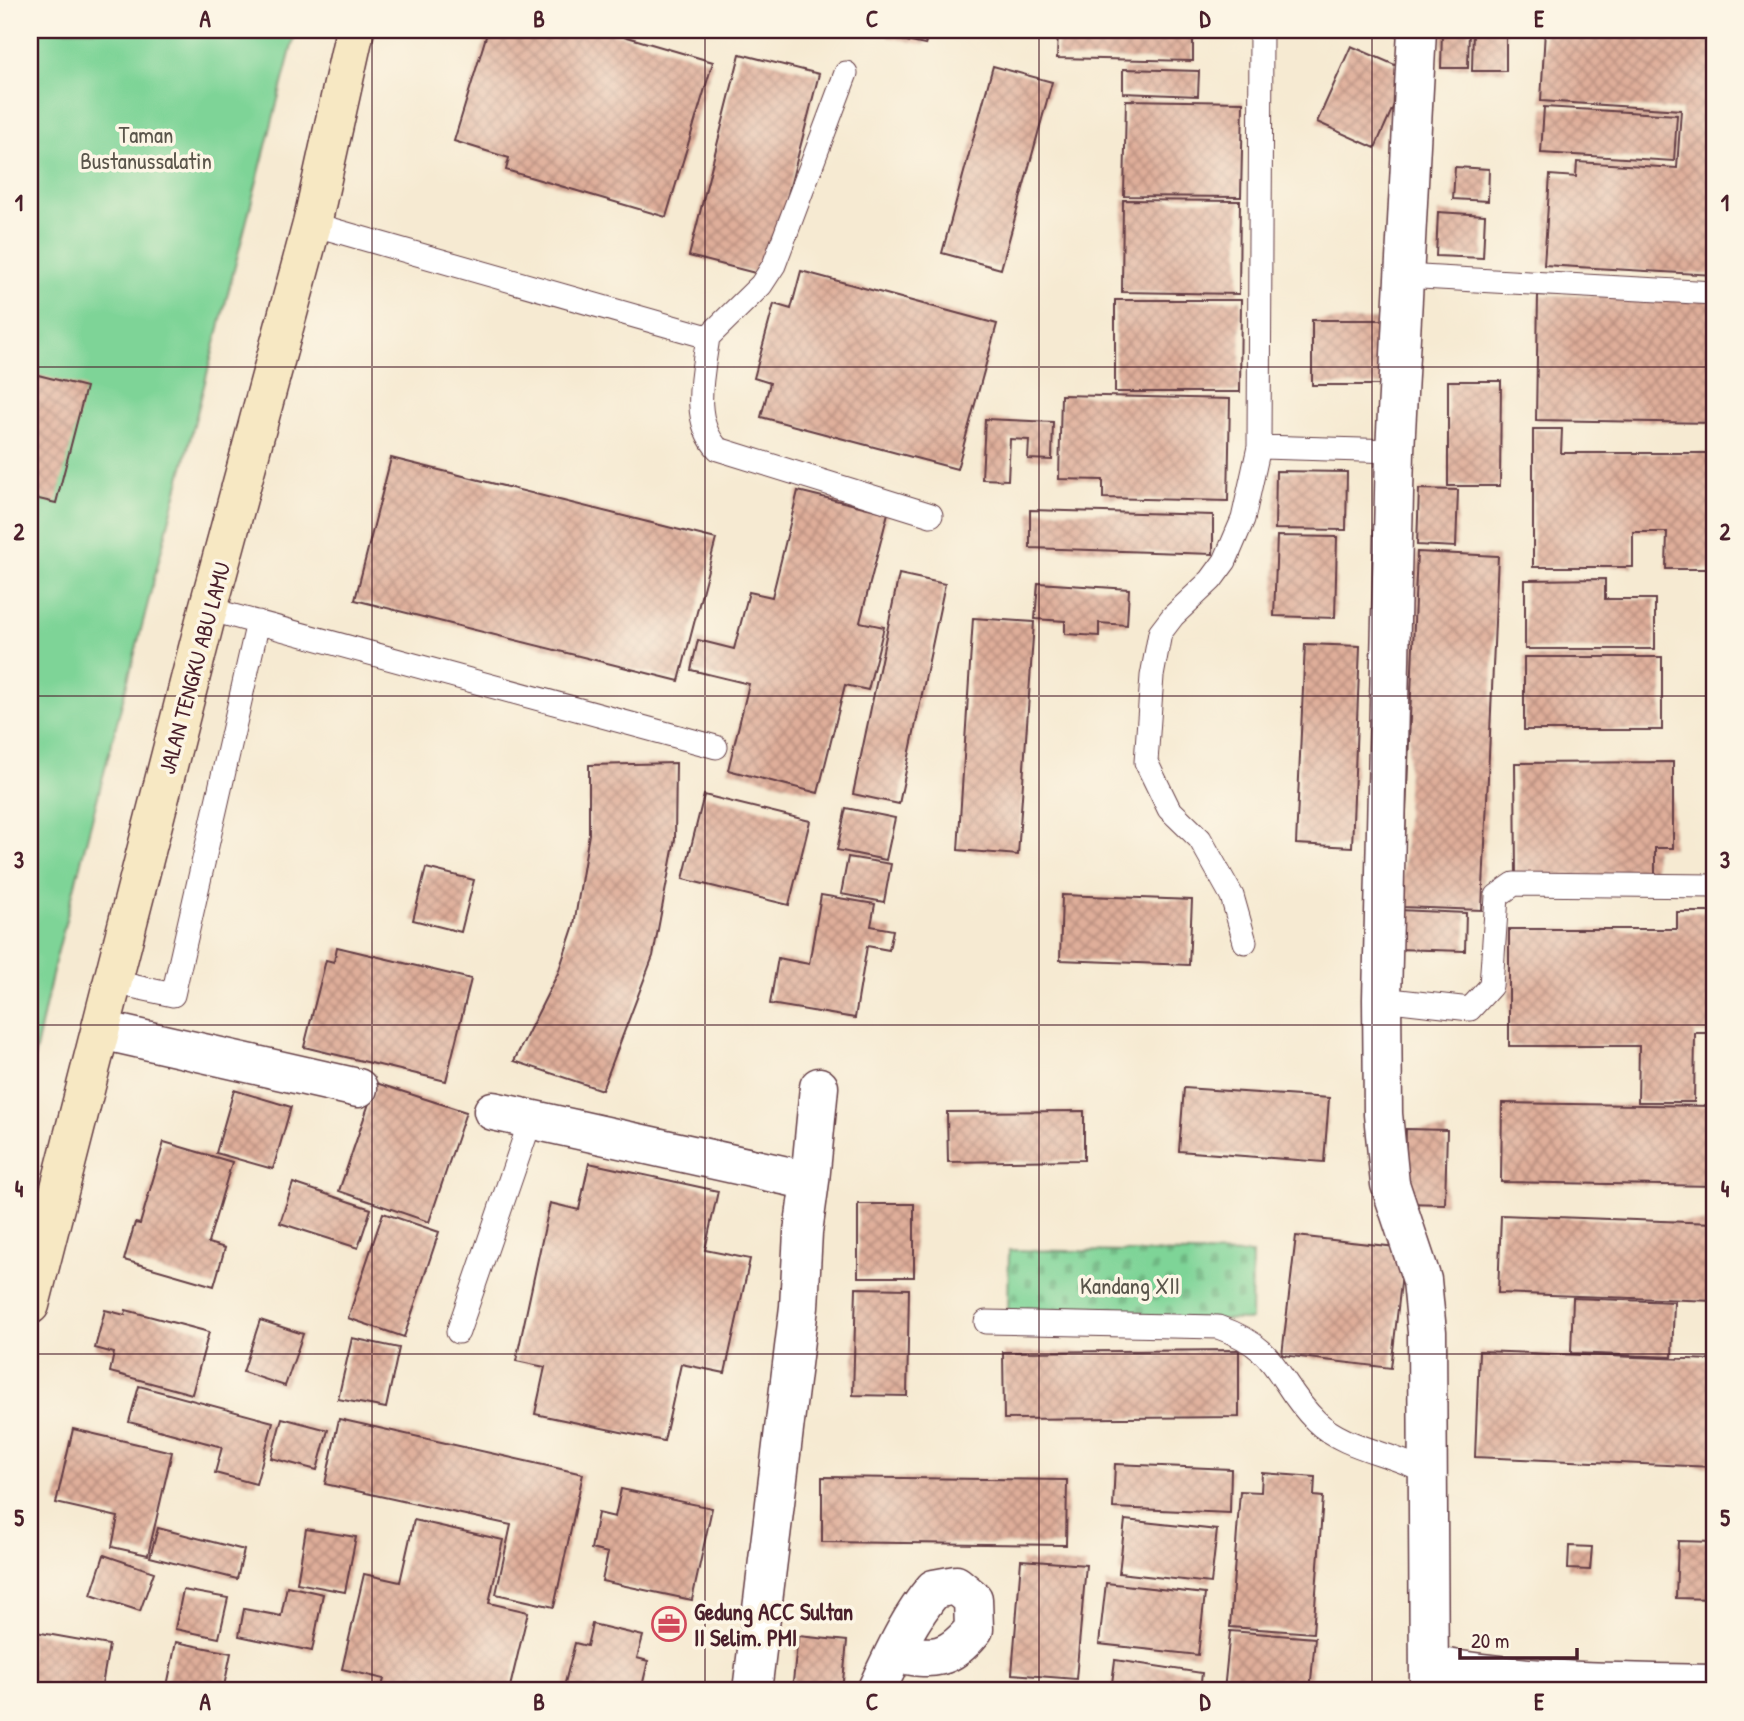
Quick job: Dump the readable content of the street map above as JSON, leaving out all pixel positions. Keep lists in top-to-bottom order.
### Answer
{
  "streets": {
    "street": ["JALAN TENGKU ABU LAMU"]
  },
  "parks": ["Taman Bustanussalatin", "Kandang XII"],
  "places": {
    "office": ["Gedung ACC Sultan II Selim. PMI"]
  },
  "scale_bar": "20 m",
  "grid": {
    "columns": [
      "A",
      "B",
      "C",
      "D",
      "E"
    ],
    "rows": [
      "1",
      "2",
      "3",
      "4",
      "5"
    ]
  }
}
